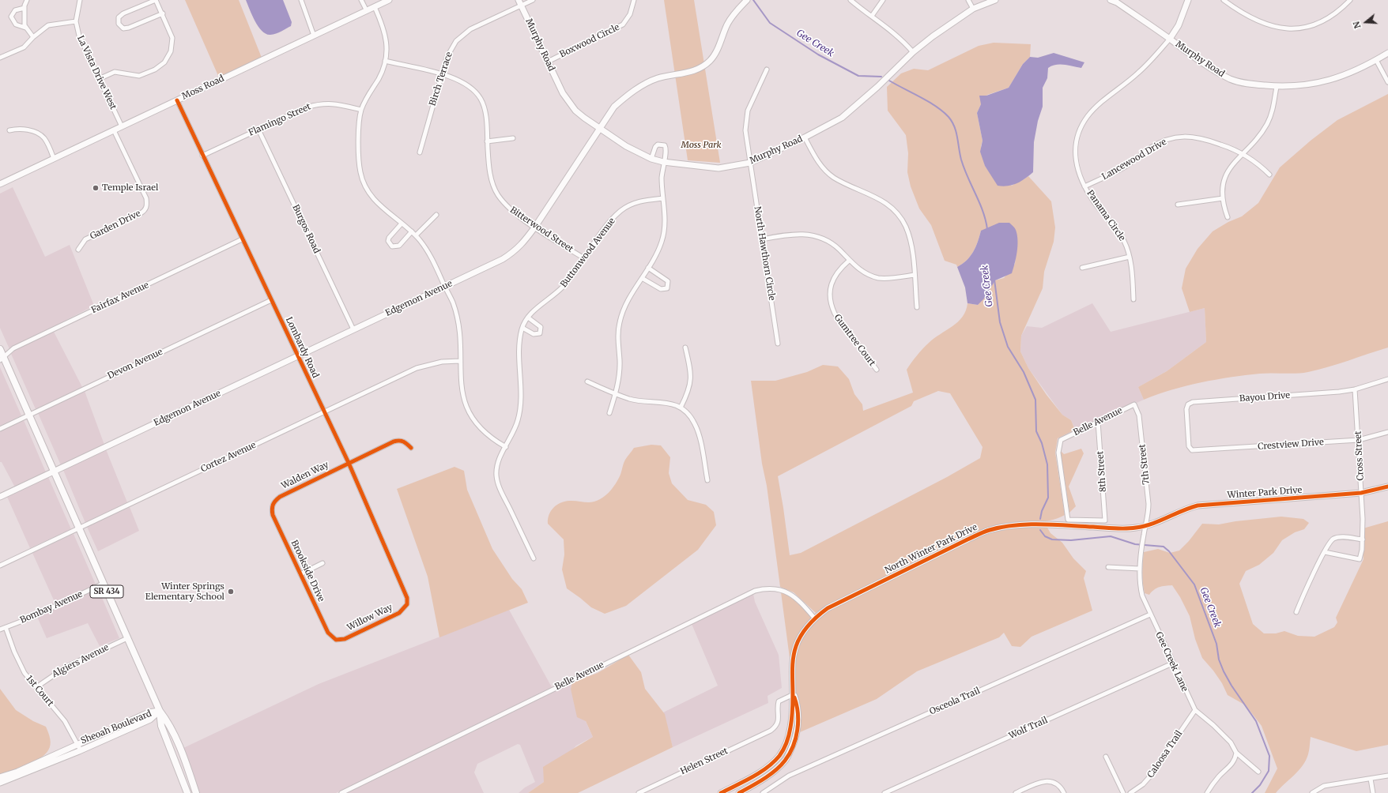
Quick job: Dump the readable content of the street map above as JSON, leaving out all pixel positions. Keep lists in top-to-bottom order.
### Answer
{
  "streets": {
    "main road": ["SR 434"],
    "street": [
      "Boxwood Circle",
      "Murphy Road",
      "La Vista Drive West",
      "Birch Terrace",
      "Moss Road",
      "Flamingo Street",
      "Lancewood Drive",
      "Panama Circle",
      "Garden Drive",
      "Burgos Road",
      "Bitterwood Street",
      "Buttonwood Avenue",
      "North Hawthorn Circle",
      "Fairfax Avenue",
      "Edgemon Avenue",
      "Gumtree Court",
      "Lombardy Road",
      "Devon Avenue",
      "Bayou Drive",
      "Belle Avenue",
      "Crestview Drive",
      "Cross Street",
      "Cortez Avenue",
      "7th Street",
      "8th Street",
      "Walden Way",
      "Winter Park Drive",
      "North Winter Park Drive",
      "Brookside Drive",
      "Bombay Avenue",
      "Willow Way",
      "Algiers Avenue",
      "Gee Creek Lane",
      "1st Court",
      "Osceola Trail",
      "Sheoah Boulevard",
      "Wolf Trail",
      "Caloosa Trail",
      "Helen Street"
    ]
  },
  "crossings": [
    ["Boxwood Circle", "Murphy Road"],
    ["Murphy Road", "Birch Terrace"],
    ["Murphy Road", "Panama Circle"],
    ["Murphy Road", "North Hawthorn Circle"],
    ["Murphy Road", "Edgemon Avenue"],
    ["La Vista Drive West", "Moss Road"],
    ["Birch Terrace", "Bitterwood Street"],
    ["Moss Road", "Garden Drive"],
    ["Moss Road", "Lombardy Road"],
    ["Flamingo Street", "Burgos Road"],
    ["Flamingo Street", "Lombardy Road"],
    ["Lancewood Drive", "Panama Circle"],
    ["Burgos Road", "Edgemon Avenue"],
    ["Bitterwood Street", "Buttonwood Avenue"],
    ["Bitterwood Street", "Edgemon Avenue"],
    ["Fairfax Avenue", "Lombardy Road"],
    ["Fairfax Avenue", "SR 434"],
    ["Edgemon Avenue", "Lombardy Road"],
    ["Edgemon Avenue", "SR 434"],
    ["Lombardy Road", "Devon Avenue"],
    ["Lombardy Road", "Cortez Avenue"],
    ["Lombardy Road", "Walden Way"],
    ["Lombardy Road", "Willow Way"],
    ["Devon Avenue", "SR 434"],
    ["Bayou Drive", "Crestview Drive"],
    ["Bayou Drive", "Cross Street"],
    ["Belle Avenue", "7th Street"],
    ["Belle Avenue", "8th Street"],
    ["Belle Avenue", "North Winter Park Drive"],
    ["Crestview Drive", "Cross Street"],
    ["Cross Street", "Winter Park Drive"],
    ["Cortez Avenue", "SR 434"],
    ["7th Street", "Winter Park Drive"],
    ["7th Street", "North Winter Park Drive"],
    ["7th Street", "Gee Creek Lane"],
    ["Walden Way", "Brookside Drive"],
    ["Winter Park Drive", "North Winter Park Drive"],
    ["Winter Park Drive", "Gee Creek Lane"],
    ["North Winter Park Drive", "Gee Creek Lane"],
    ["North Winter Park Drive", "Helen Street"],
    ["Brookside Drive", "Willow Way"],
    ["SR 434", "Bombay Avenue"],
    ["SR 434", "Algiers Avenue"],
    ["SR 434", "Sheoah Boulevard"],
    ["Bombay Avenue", "1st Court"],
    ["Algiers Avenue", "1st Court"],
    ["Gee Creek Lane", "Osceola Trail"],
    ["Gee Creek Lane", "Wolf Trail"],
    ["Gee Creek Lane", "Caloosa Trail"],
    ["1st Court", "Sheoah Boulevard"]
  ],
  "water": ["Gee Creek"],
  "parks": ["Moss Park"],
  "places": ["Temple Israel", "Winter Springs Elementary School"],
  "north": "left"
}
